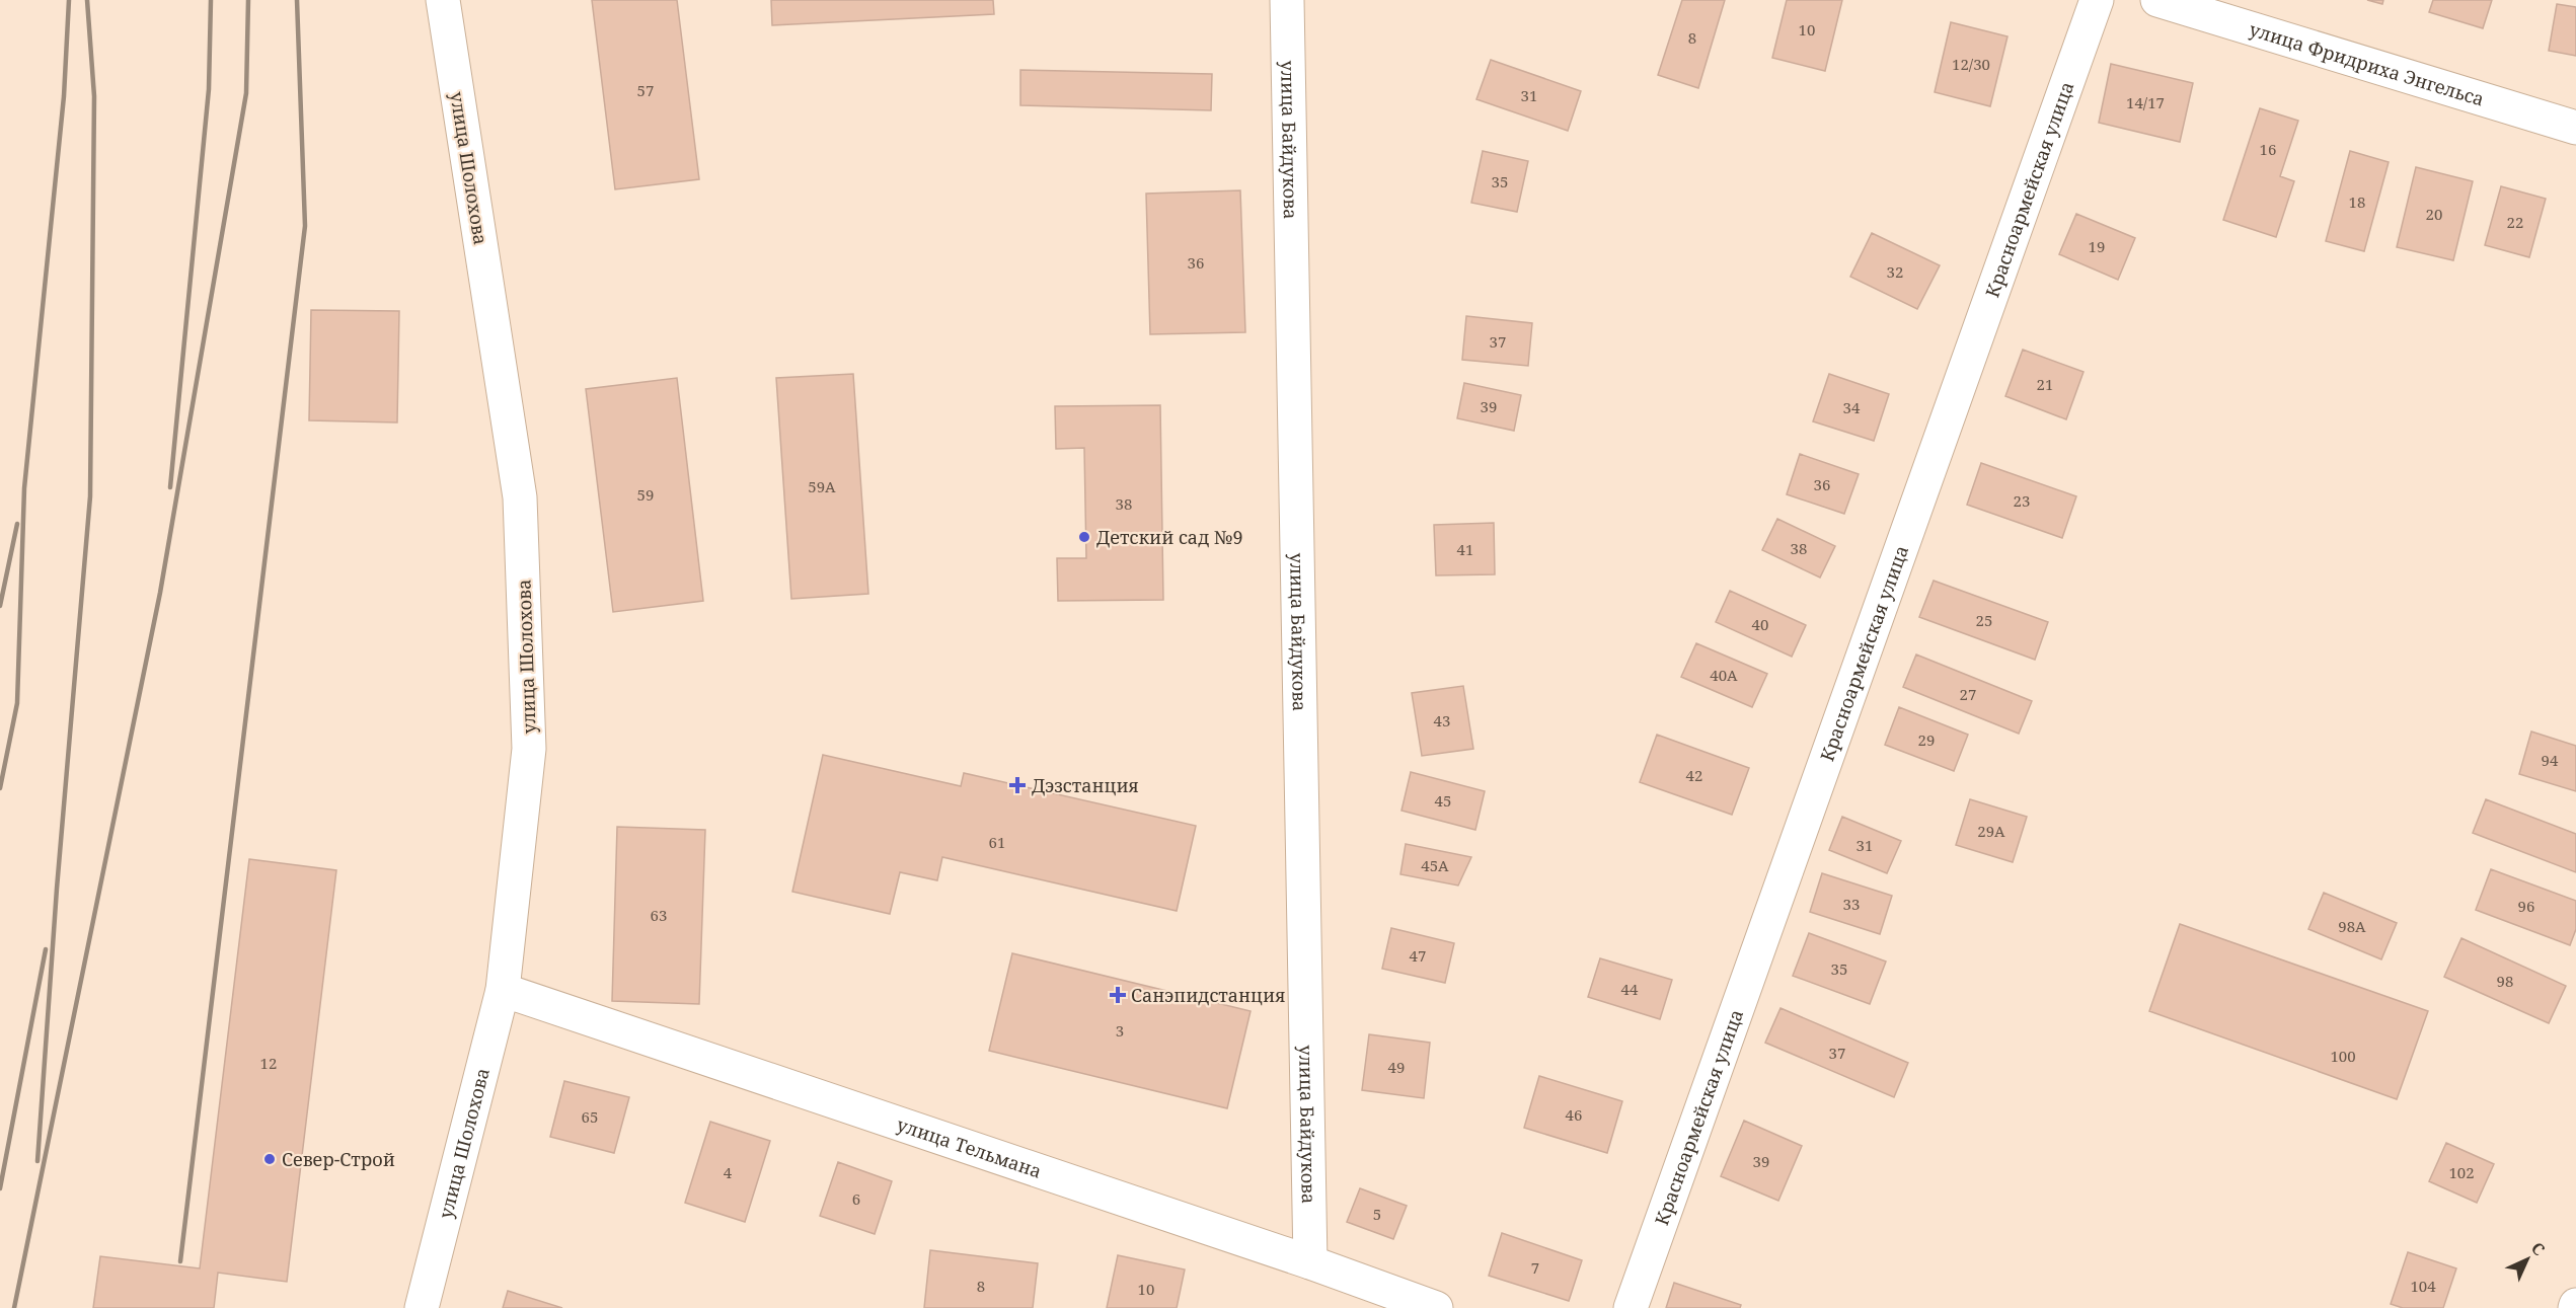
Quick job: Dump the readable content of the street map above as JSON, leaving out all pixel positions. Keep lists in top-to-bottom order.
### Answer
{
  "streets": {
    "street": [
      "улица Фридриха Энгельса",
      "улица Байдукова",
      "улица Шолохова",
      "Красноармейская улица",
      "улица Тельмана"
    ]
  },
  "crossings": [
    ["улица Байдукова", "улица Тельмана"],
    ["улица Шолохова", "улица Тельмана"]
  ],
  "places": {
    "other": ["Детский сад №9", "Север-Строй"],
    "health": ["Дэзстанция", "Санэпидстанция"]
  },
  "house_numbers": [
    "10",
    "8",
    "12/30",
    "57",
    "31",
    "14/17",
    "16",
    "35",
    "18",
    "20",
    "22",
    "19",
    "36",
    "32",
    "37",
    "21",
    "39",
    "34",
    "36",
    "59А",
    "59",
    "23",
    "38",
    "38",
    "41",
    "25",
    "40",
    "40А",
    "27",
    "43",
    "29",
    "94",
    "42",
    "45",
    "29А",
    "61",
    "31",
    "45А",
    "33",
    "96",
    "63",
    "98А",
    "47",
    "35",
    "98",
    "44",
    "3",
    "37",
    "100",
    "12",
    "49",
    "46",
    "65",
    "39",
    "4",
    "102",
    "6",
    "5",
    "7",
    "8",
    "104",
    "10"
  ],
  "north": "top right"
}
